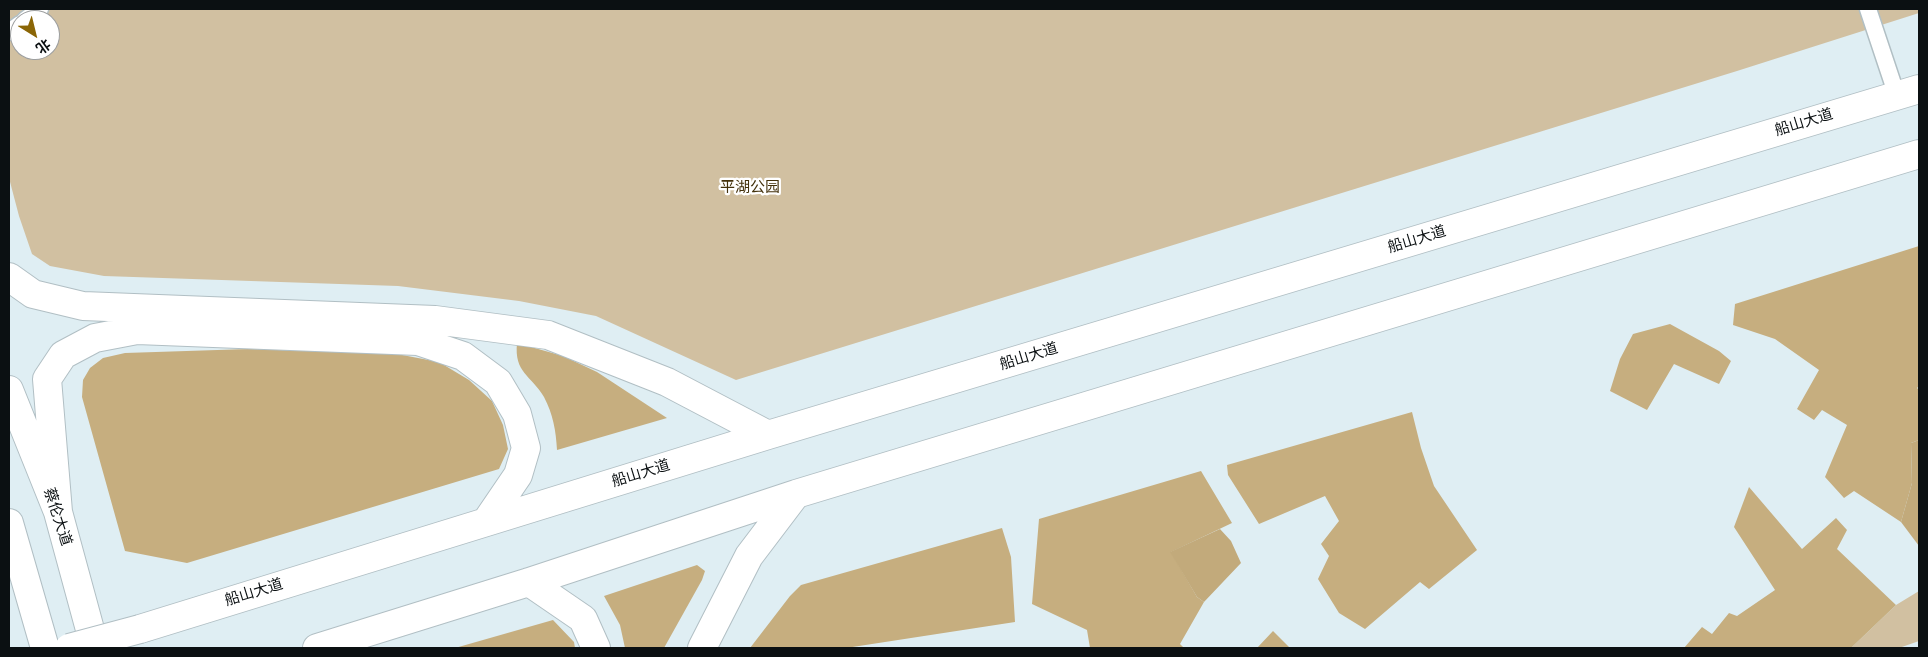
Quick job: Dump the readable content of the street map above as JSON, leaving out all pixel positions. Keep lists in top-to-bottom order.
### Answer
{
  "streets": {
    "highway": ["船山大道", "蔡伦大道"]
  },
  "parks": ["平湖公园"],
  "north": "bottom right"
}
